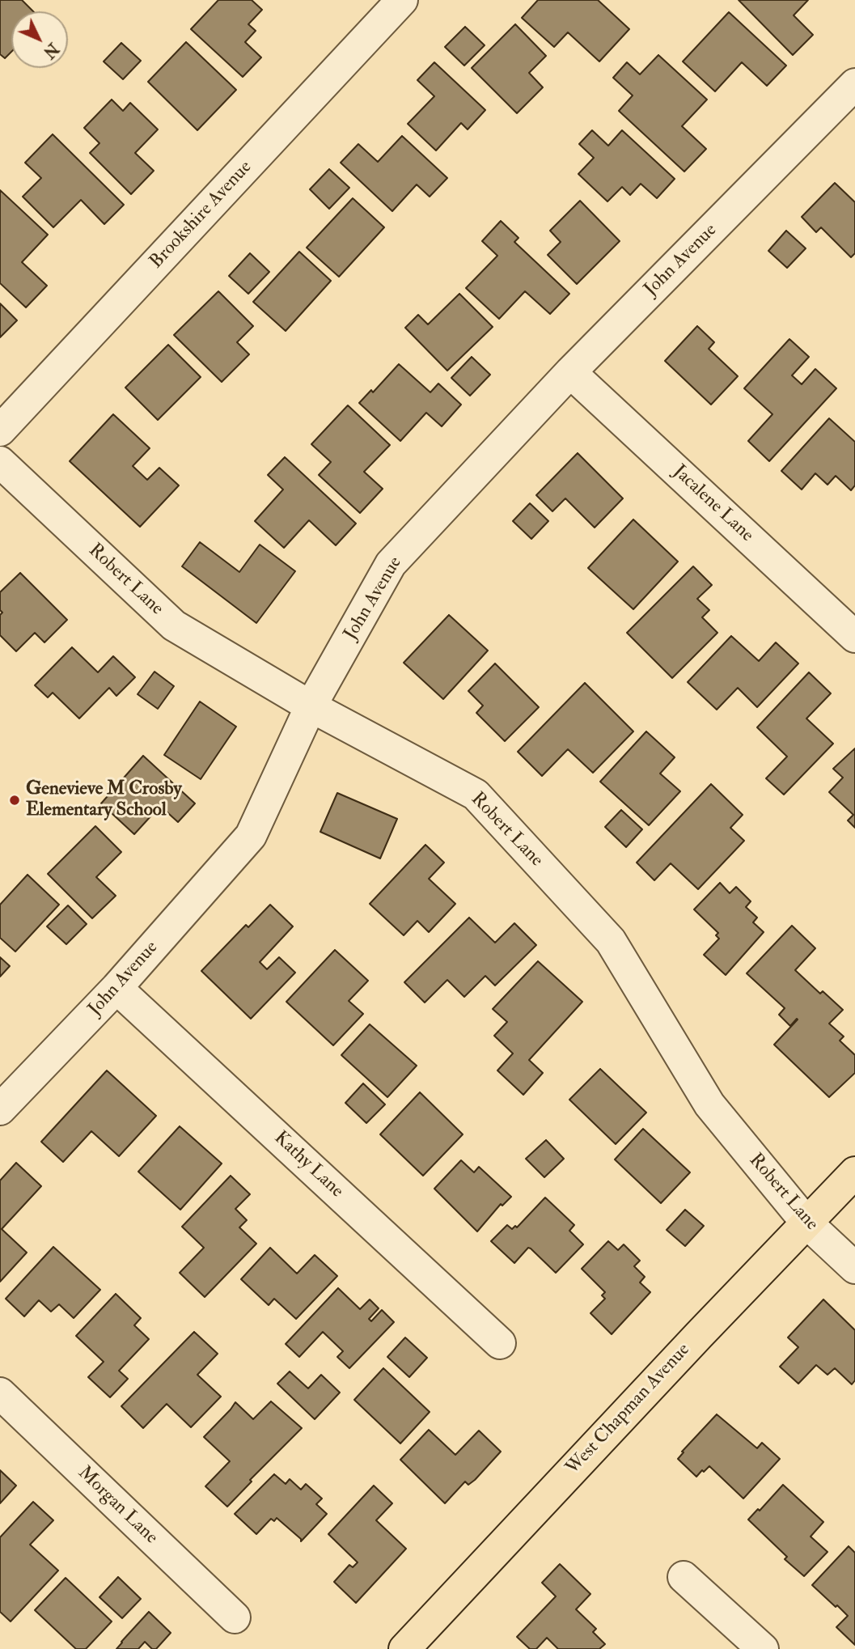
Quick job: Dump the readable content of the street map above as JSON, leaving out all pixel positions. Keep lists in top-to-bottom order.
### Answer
{
  "streets": {
    "main road": ["West Chapman Avenue"],
    "street": [
      "Brookshire Avenue",
      "John Avenue",
      "Jacalene Lane",
      "Robert Lane",
      "Kathy Lane",
      "Morgan Lane"
    ]
  },
  "crossings": [
    ["John Avenue", "Jacalene Lane"],
    ["John Avenue", "Robert Lane"],
    ["John Avenue", "Kathy Lane"],
    ["Robert Lane", "West Chapman Avenue"]
  ],
  "places": ["Genevieve M Crosby Elementary School"],
  "north": "bottom right"
}
